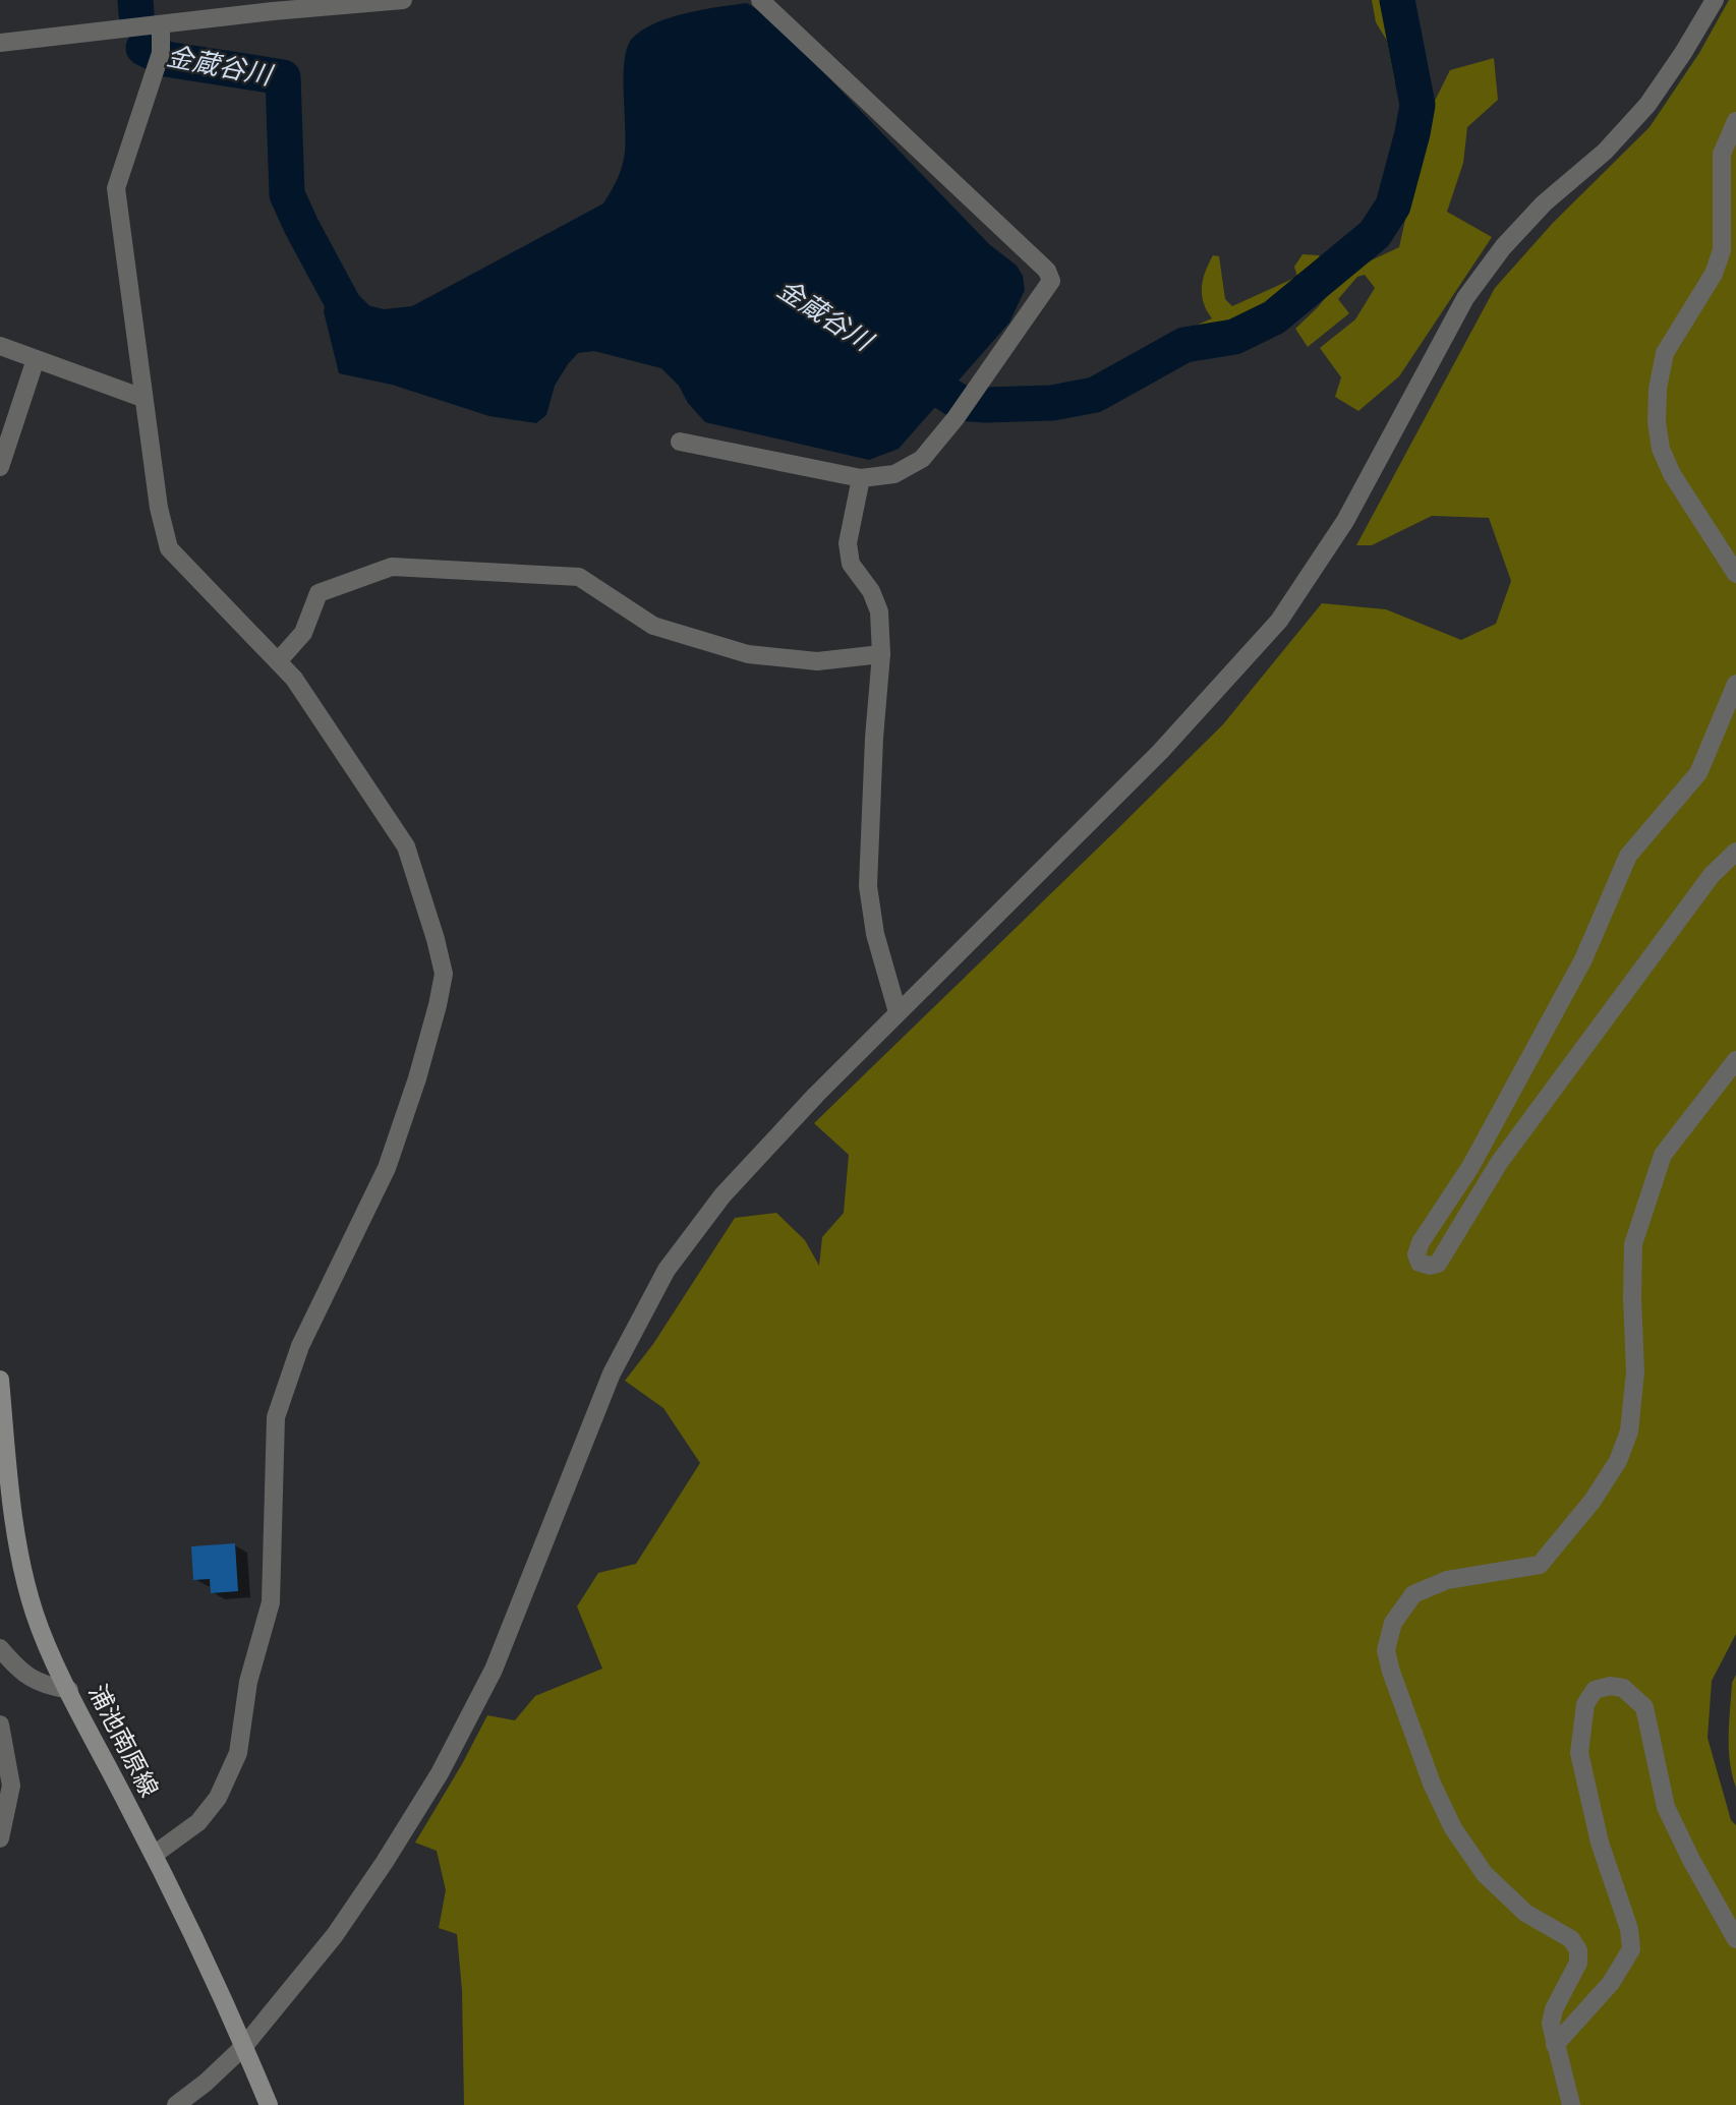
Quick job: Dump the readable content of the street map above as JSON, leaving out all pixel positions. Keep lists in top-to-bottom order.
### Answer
{
  "streets": {
    "main road": ["浦池南原線"]
  },
  "water": ["金蔵谷川"]
}
